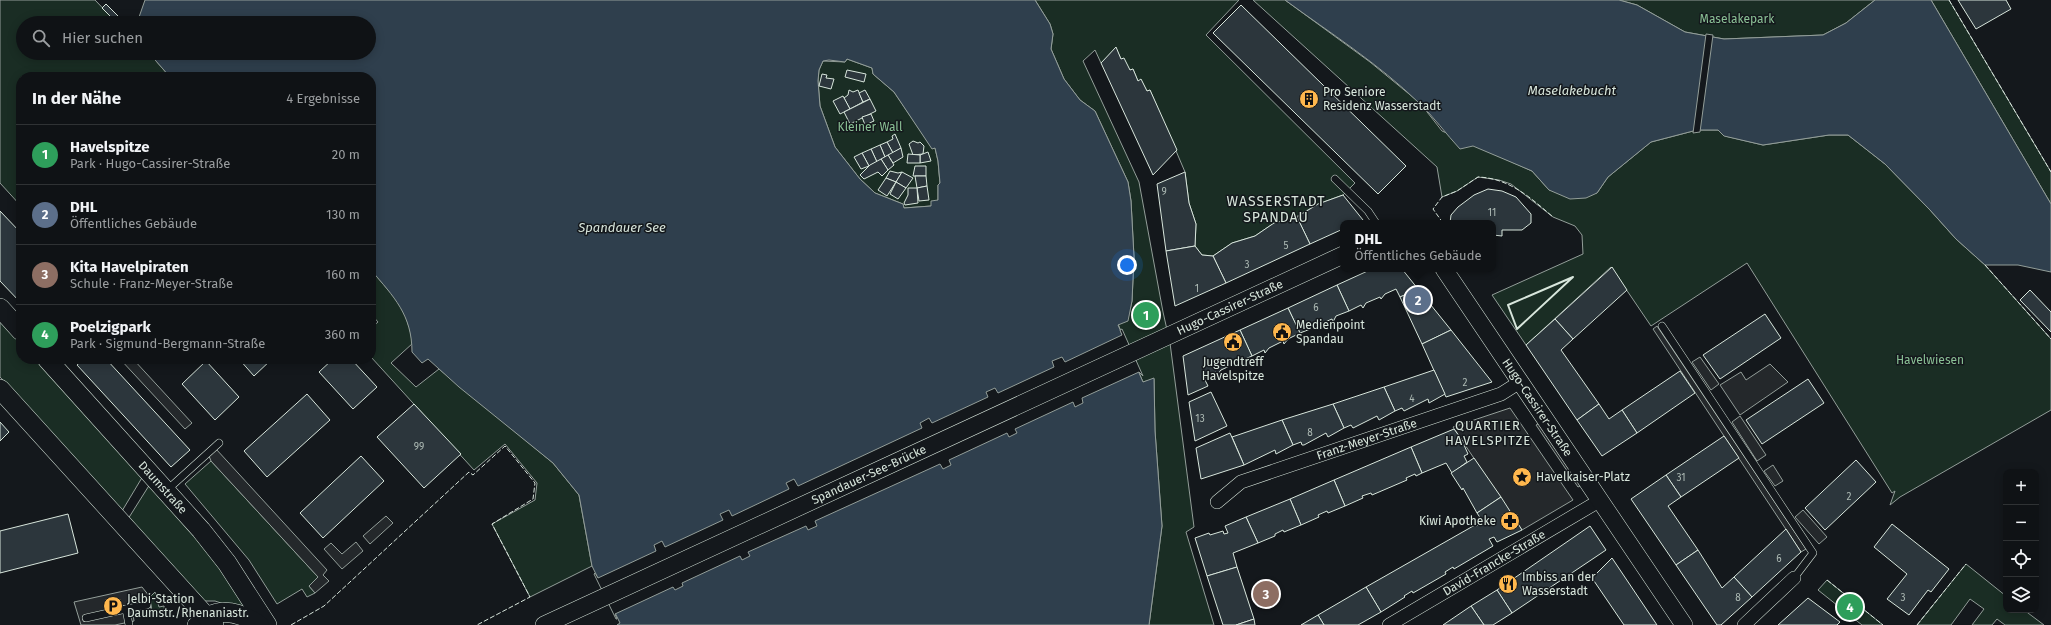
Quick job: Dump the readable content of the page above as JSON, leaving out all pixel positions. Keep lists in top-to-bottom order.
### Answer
{
  "streets": {
    "main road": ["Daumstraße"],
    "street": [
      "Hugo-Cassirer-Straße",
      "Franz-Meyer-Straße",
      "Spandauer-See-Brücke",
      "David-Francke-Straße"
    ]
  },
  "crossings": [
    ["Hugo-Cassirer-Straße", "Franz-Meyer-Straße"],
    ["Hugo-Cassirer-Straße", "Spandauer-See-Brücke"],
    ["Hugo-Cassirer-Straße", "David-Francke-Straße"]
  ],
  "districts": ["WASSERSTADT SPANDAU", "QUARTIER HAVELSPITZE"],
  "water": ["Maselakebucht", "Spandauer See"],
  "parks": ["Maselakepark", "Kleiner Wall", "Havelwiesen"],
  "places": {
    "building": ["Pro Seniore Residenz Wasserstadt"],
    "public building": ["Medienpoint Spandau", "Jugendtreff Havelspitze"],
    "place": ["Havelkaiser-Platz"],
    "pharmacy": ["Kiwi Apotheke"],
    "restaurant": ["Imbiss an der Wasserstadt"],
    "parking": ["Jelbi-Station Daumstr./Rhenaniastr."]
  },
  "house_numbers": [
    "9",
    "11",
    "5",
    "3",
    "1",
    "6",
    "2",
    "4",
    "13",
    "8",
    "99",
    "31",
    "2",
    "6",
    "8",
    "3"
  ],
  "page": {
    "search": "Hier suchen",
    "heading": ["In der Nähe", "4 Ergebnisse"],
    "list": [
      {
        "mark": "1",
        "name": "Havelspitze",
        "note": "Park · Hugo-Cassirer-Straße",
        "value": "20 m"
      },
      {
        "mark": "2",
        "name": "DHL",
        "note": "Öffentliches Gebäude",
        "value": "130 m"
      },
      {
        "mark": "3",
        "name": "Kita Havelpiraten",
        "note": "Schule · Franz-Meyer-Straße",
        "value": "160 m"
      },
      {
        "mark": "4",
        "name": "Poelzigpark",
        "note": "Park · Sigmund-Bergmann-Straße",
        "value": "360 m"
      }
    ],
    "popup": ["DHL", "Öffentliches Gebäude"],
    "pins": [
      "2",
      "1",
      "3",
      "4"
    ],
    "map_buttons": ["+", "−"]
  }
}
